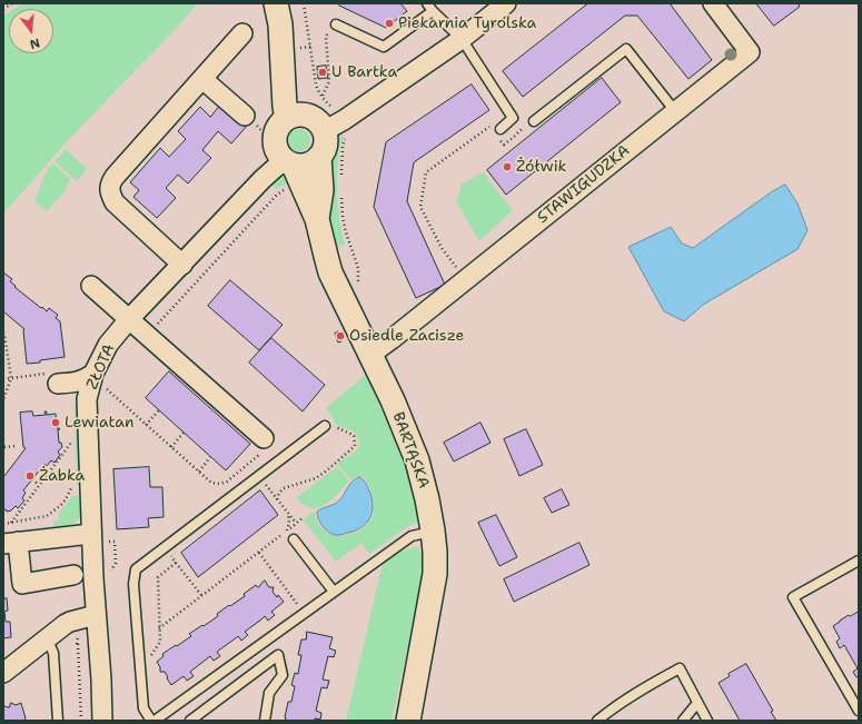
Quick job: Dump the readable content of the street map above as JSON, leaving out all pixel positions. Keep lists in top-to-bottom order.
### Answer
{
  "streets": {
    "street": ["STAWIGUDZKA", "ZŁOTA", "BARTĄSKA"]
  },
  "crossings": [
    ["STAWIGUDZKA", "BARTĄSKA"],
    ["ZŁOTA", "BARTĄSKA"]
  ],
  "places": [
    "Piekarnia Tyrolska",
    "U Bartka",
    "Żółwik",
    "Osiedle Zacisze",
    "Lewiatan",
    "Żabka"
  ],
  "north": "bottom"
}
